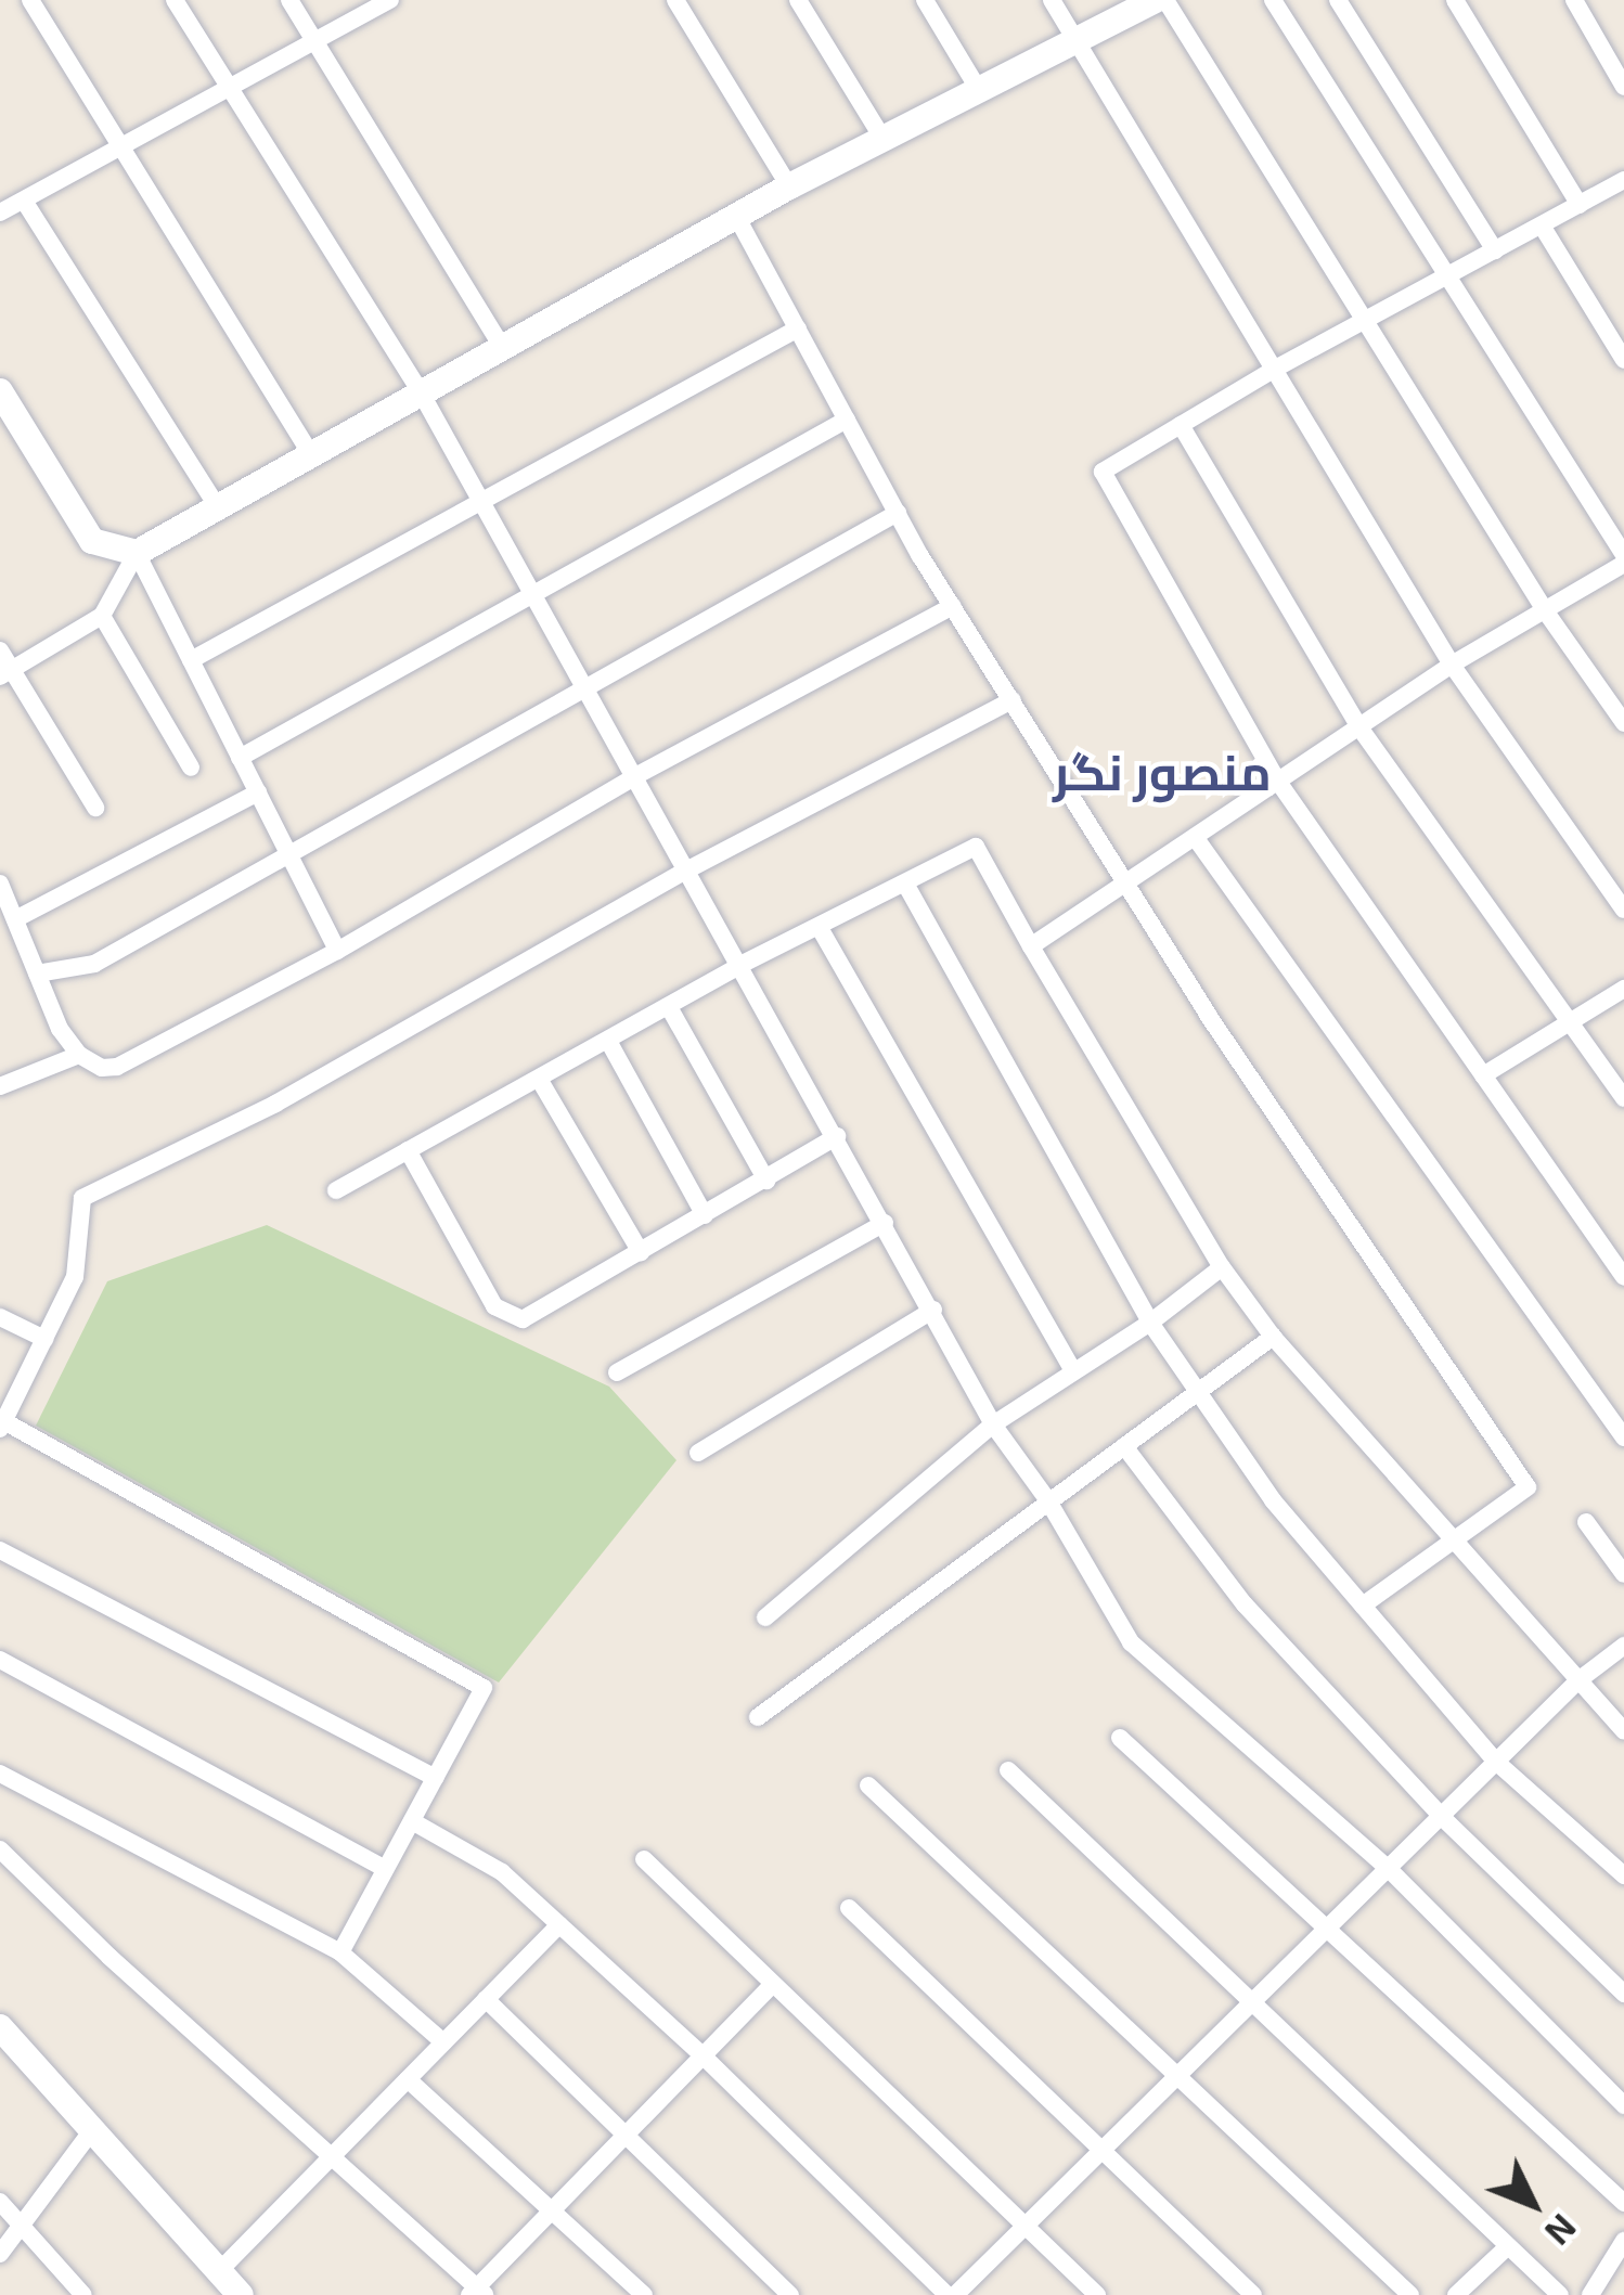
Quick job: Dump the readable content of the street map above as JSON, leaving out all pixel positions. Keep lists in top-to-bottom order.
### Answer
{
  "districts": ["منصور نگر"],
  "north": "bottom right"
}
